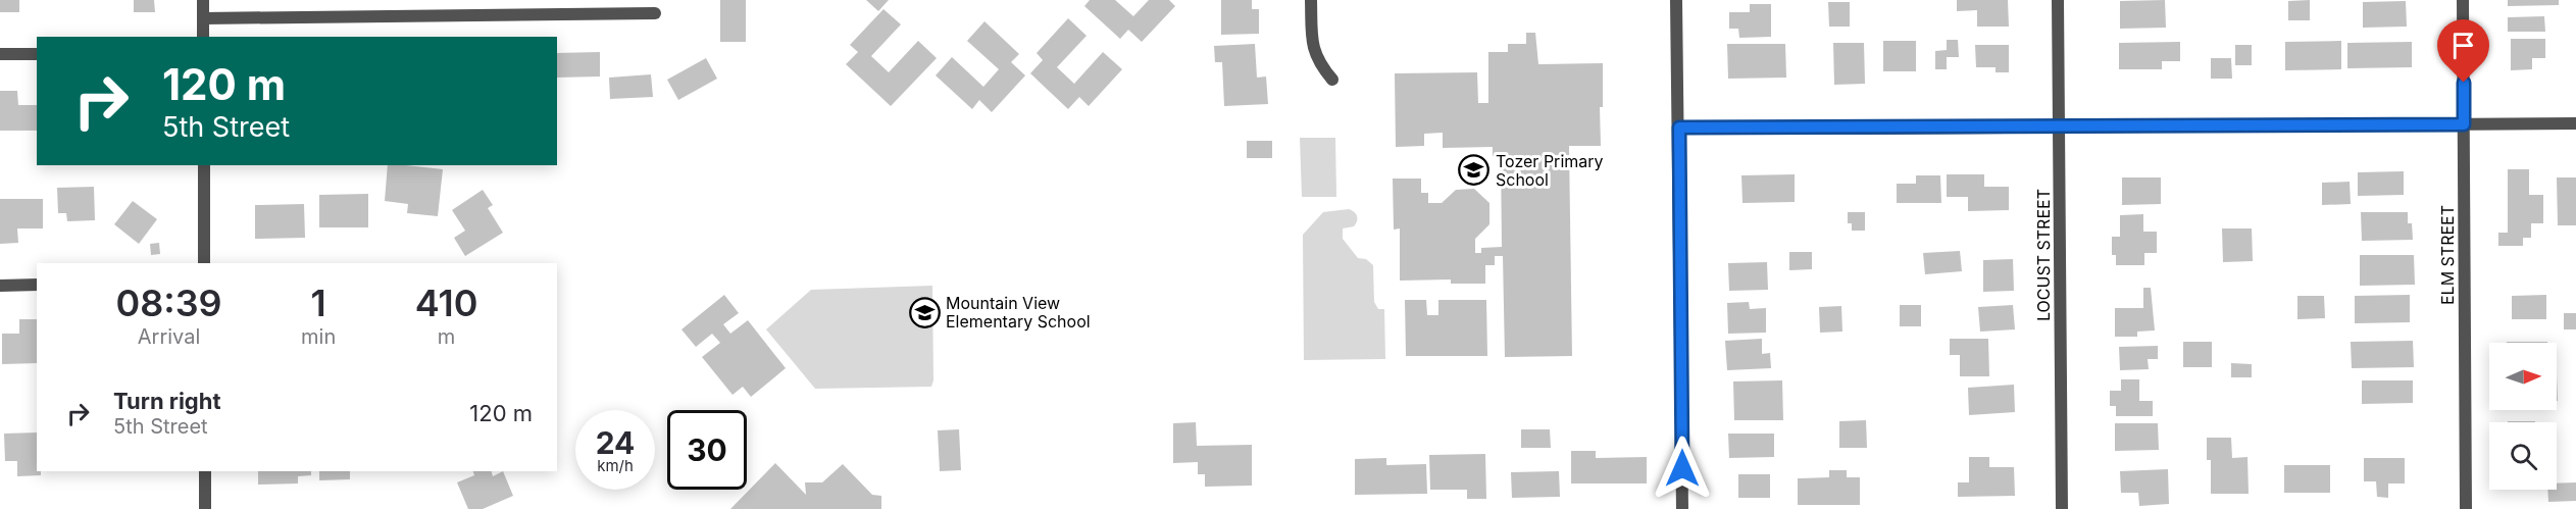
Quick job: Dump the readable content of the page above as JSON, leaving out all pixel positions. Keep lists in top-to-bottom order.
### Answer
{
  "streets": {
    "street": ["LOCUST STREET", "ELM STREET"]
  },
  "places": {
    "school or university": ["Tozer Primary School", "Mountain View Elementary School"]
  },
  "north": "right",
  "page": {
    "turn": ["120 m", "5th Street"],
    "eta": [
      "08:39",
      "Arrival",
      "1",
      "min",
      "410",
      "m"
    ],
    "list": [
      {
        "name": "Turn right",
        "note": "5th Street",
        "value": "120 m"
      }
    ],
    "speed": "24 km/h",
    "limit": "30"
  }
}
